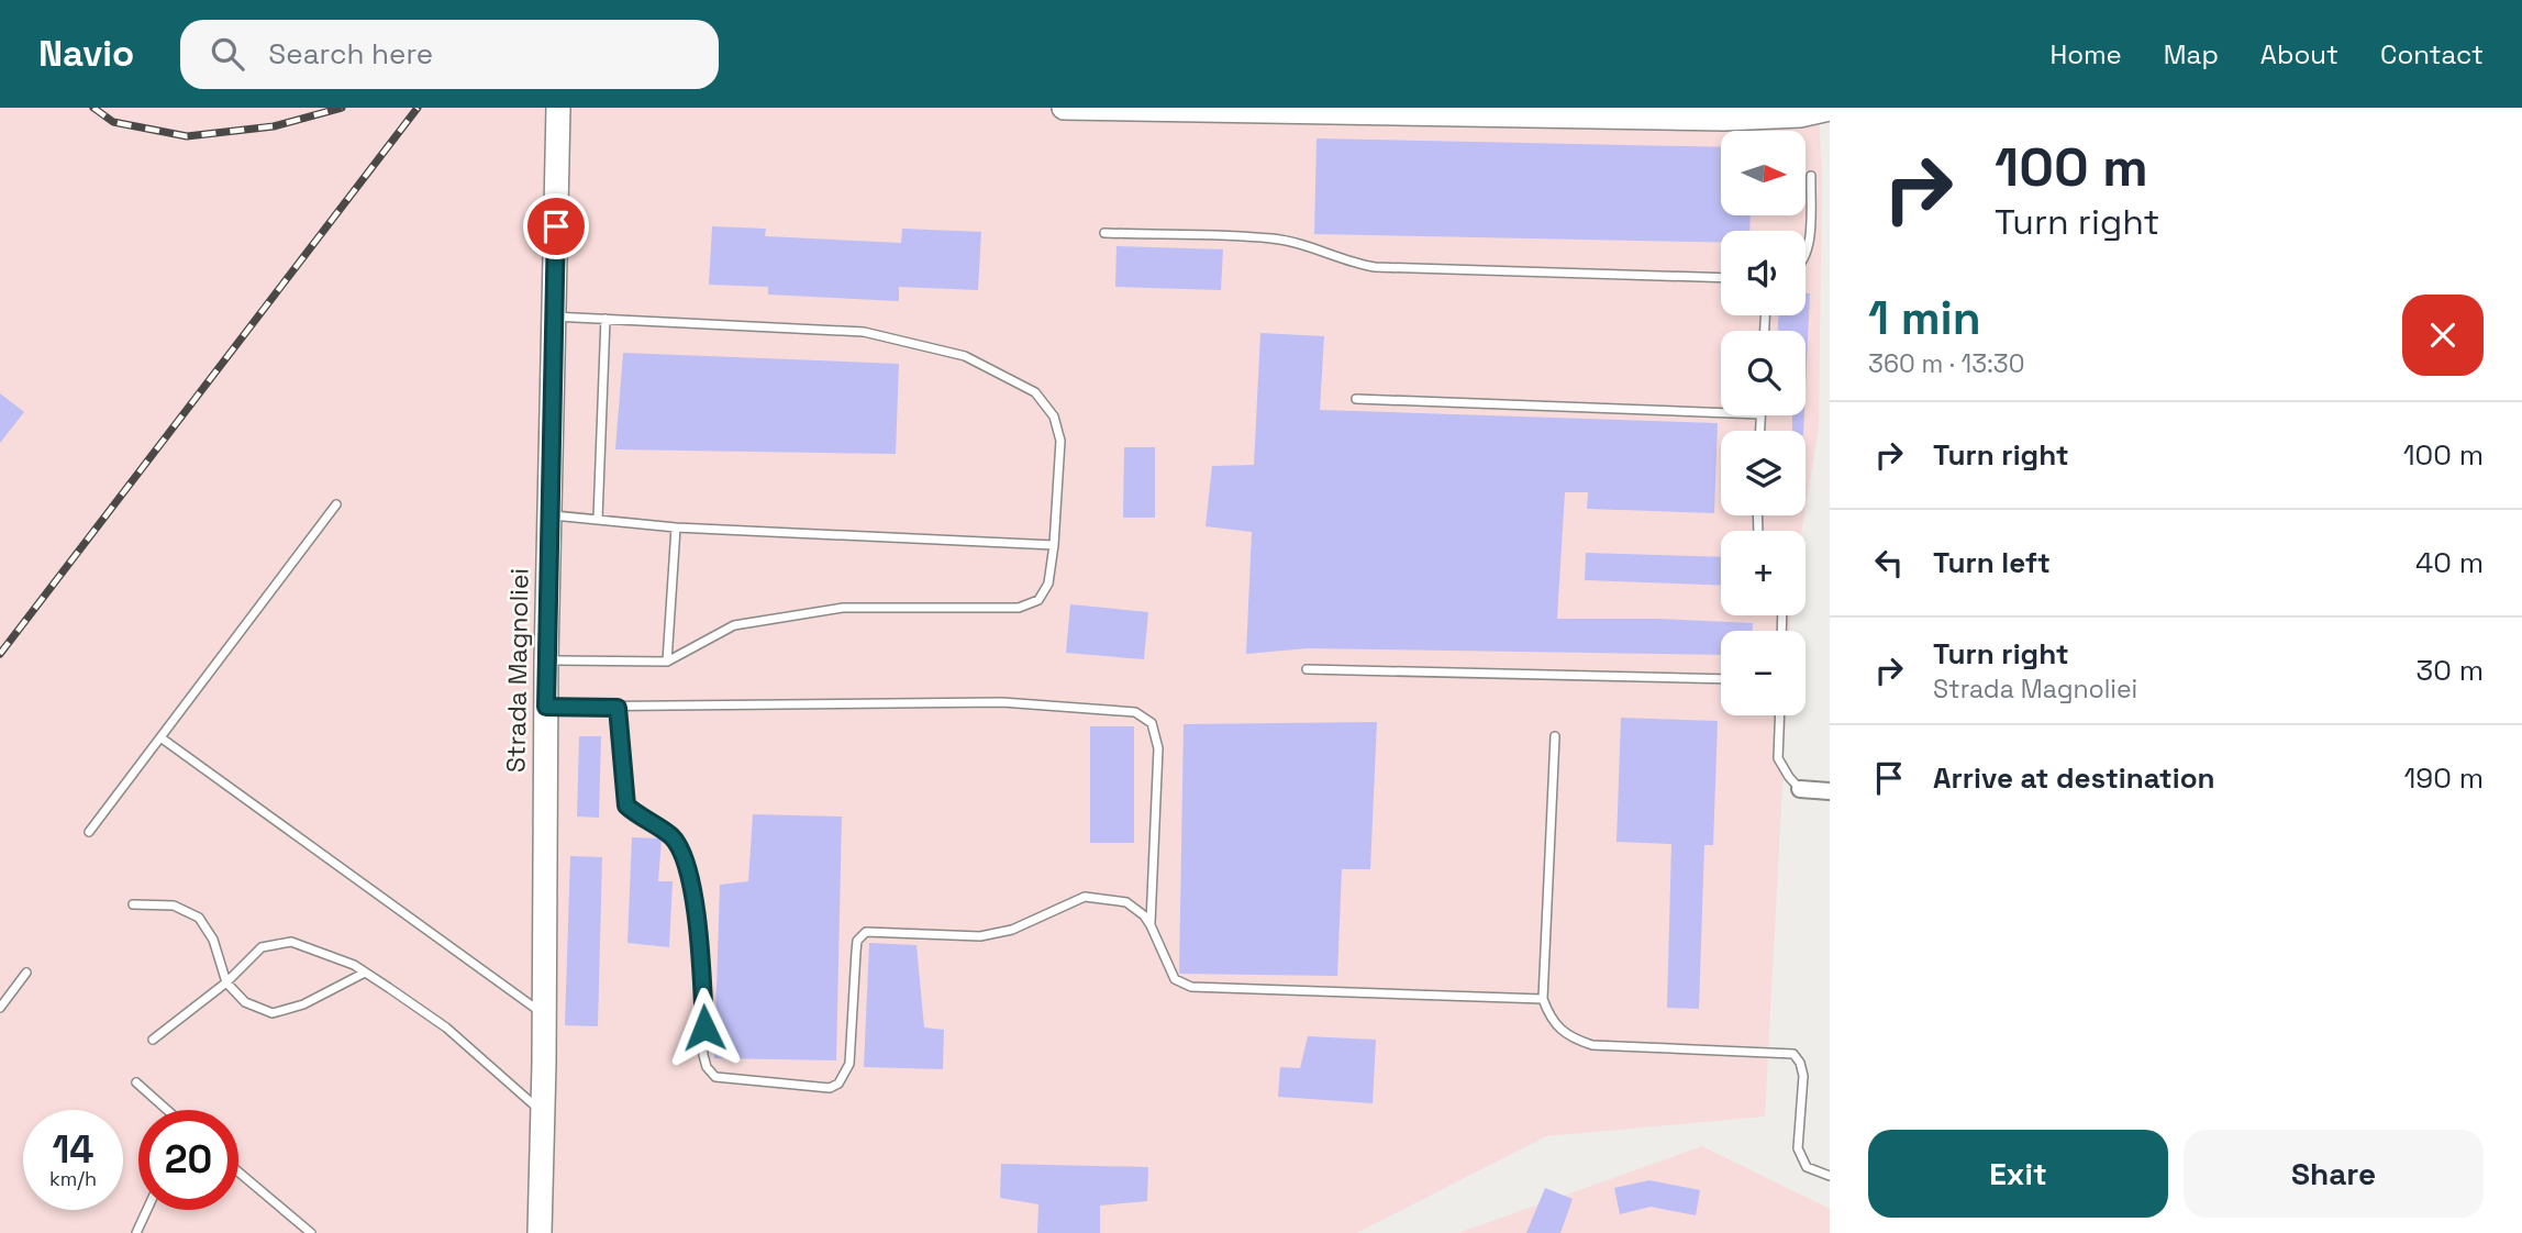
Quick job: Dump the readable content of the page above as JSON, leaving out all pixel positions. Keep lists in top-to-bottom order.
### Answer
{
  "streets": {
    "main road": ["Strada Magnoliei"]
  },
  "north": "right",
  "page": {
    "header": "Navio",
    "search": "Search here",
    "nav": [
      "Home",
      "Map",
      "About",
      "Contact"
    ],
    "turn": ["100 m", "Turn right"],
    "map_buttons": ["+", "−"],
    "heading": ["1 min", "360 m · 13:30"],
    "list": [
      {
        "name": "Turn right",
        "value": "100 m"
      },
      {
        "name": "Turn left",
        "value": "40 m"
      },
      {
        "name": "Turn right",
        "note": "Strada Magnoliei",
        "value": "30 m"
      },
      {
        "name": "Arrive at destination",
        "value": "190 m"
      }
    ],
    "speed": "14 km/h",
    "limit": "20",
    "buttons": ["Exit", "Share"]
  }
}
